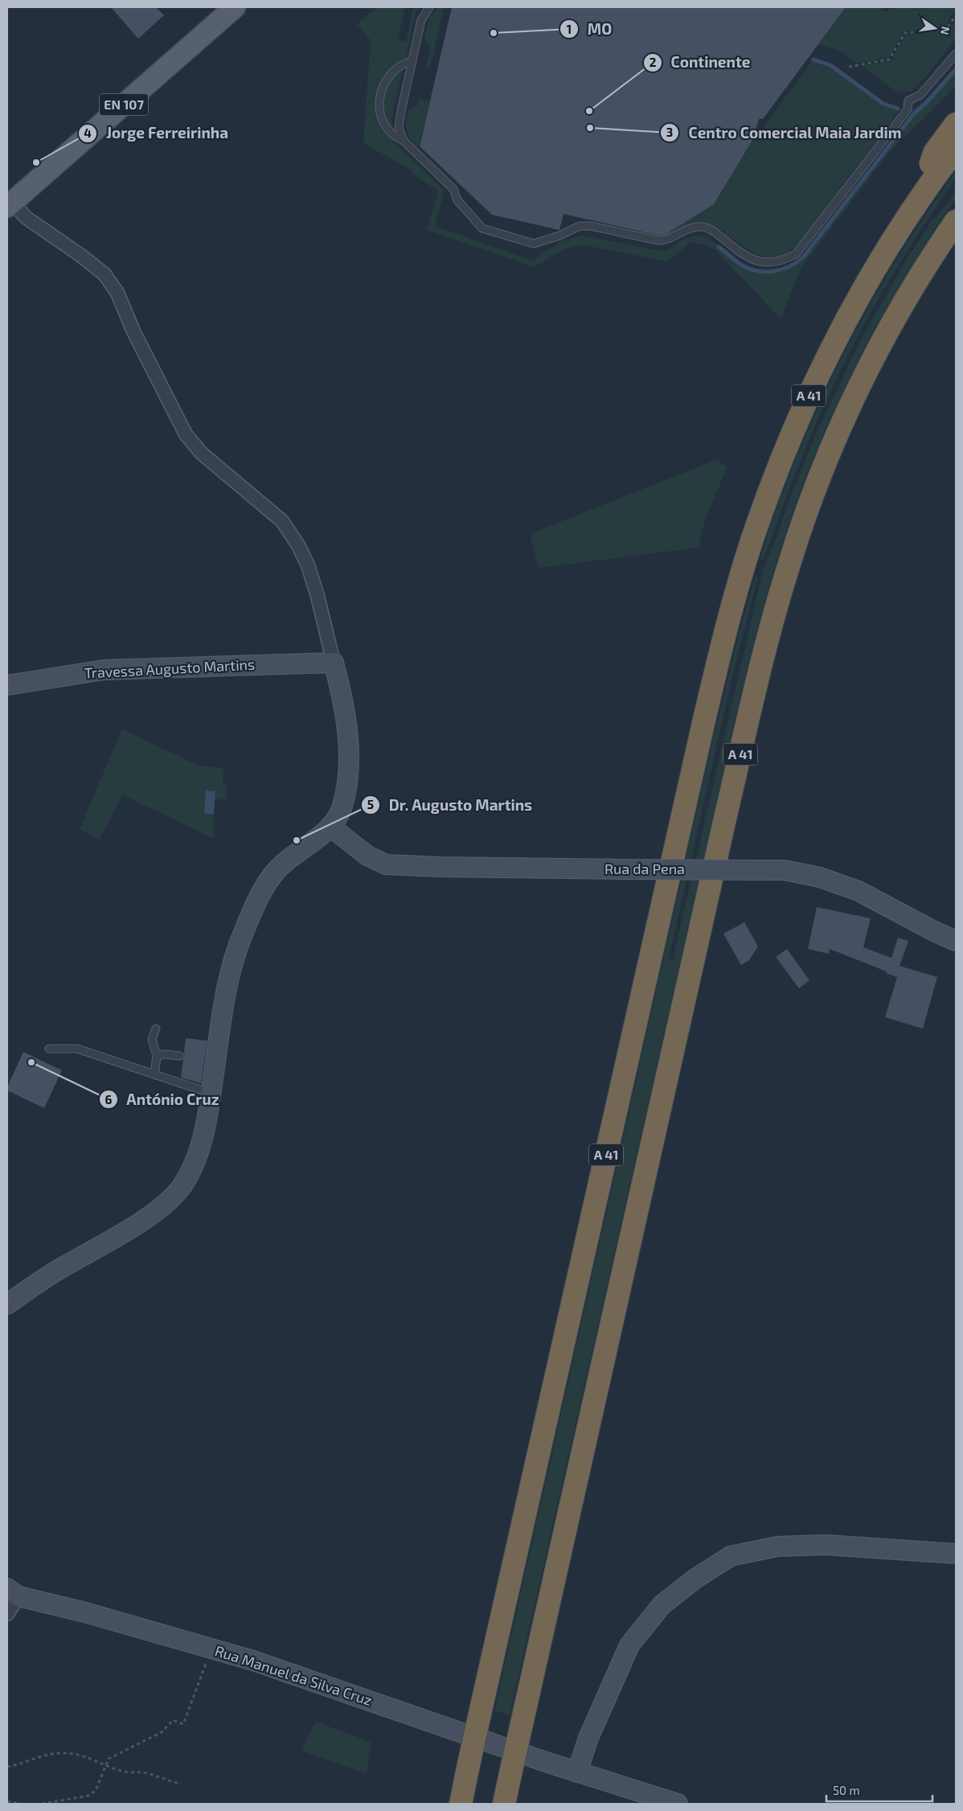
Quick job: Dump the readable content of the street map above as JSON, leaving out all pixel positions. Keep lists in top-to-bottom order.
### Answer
{
  "streets": {
    "highway": ["A 41"],
    "main road": ["EN 107"],
    "street": ["Travessa Augusto Martins", "Rua da Pena", "Rua Manuel da Silva Cruz"]
  },
  "places": [
    "MO",
    "Continente",
    "Centro Comercial Maia Jardim",
    "Jorge Ferreirinha",
    "Dr. Augusto Martins",
    "António Cruz"
  ],
  "scale_bar": "50 m",
  "north": "right"
}
